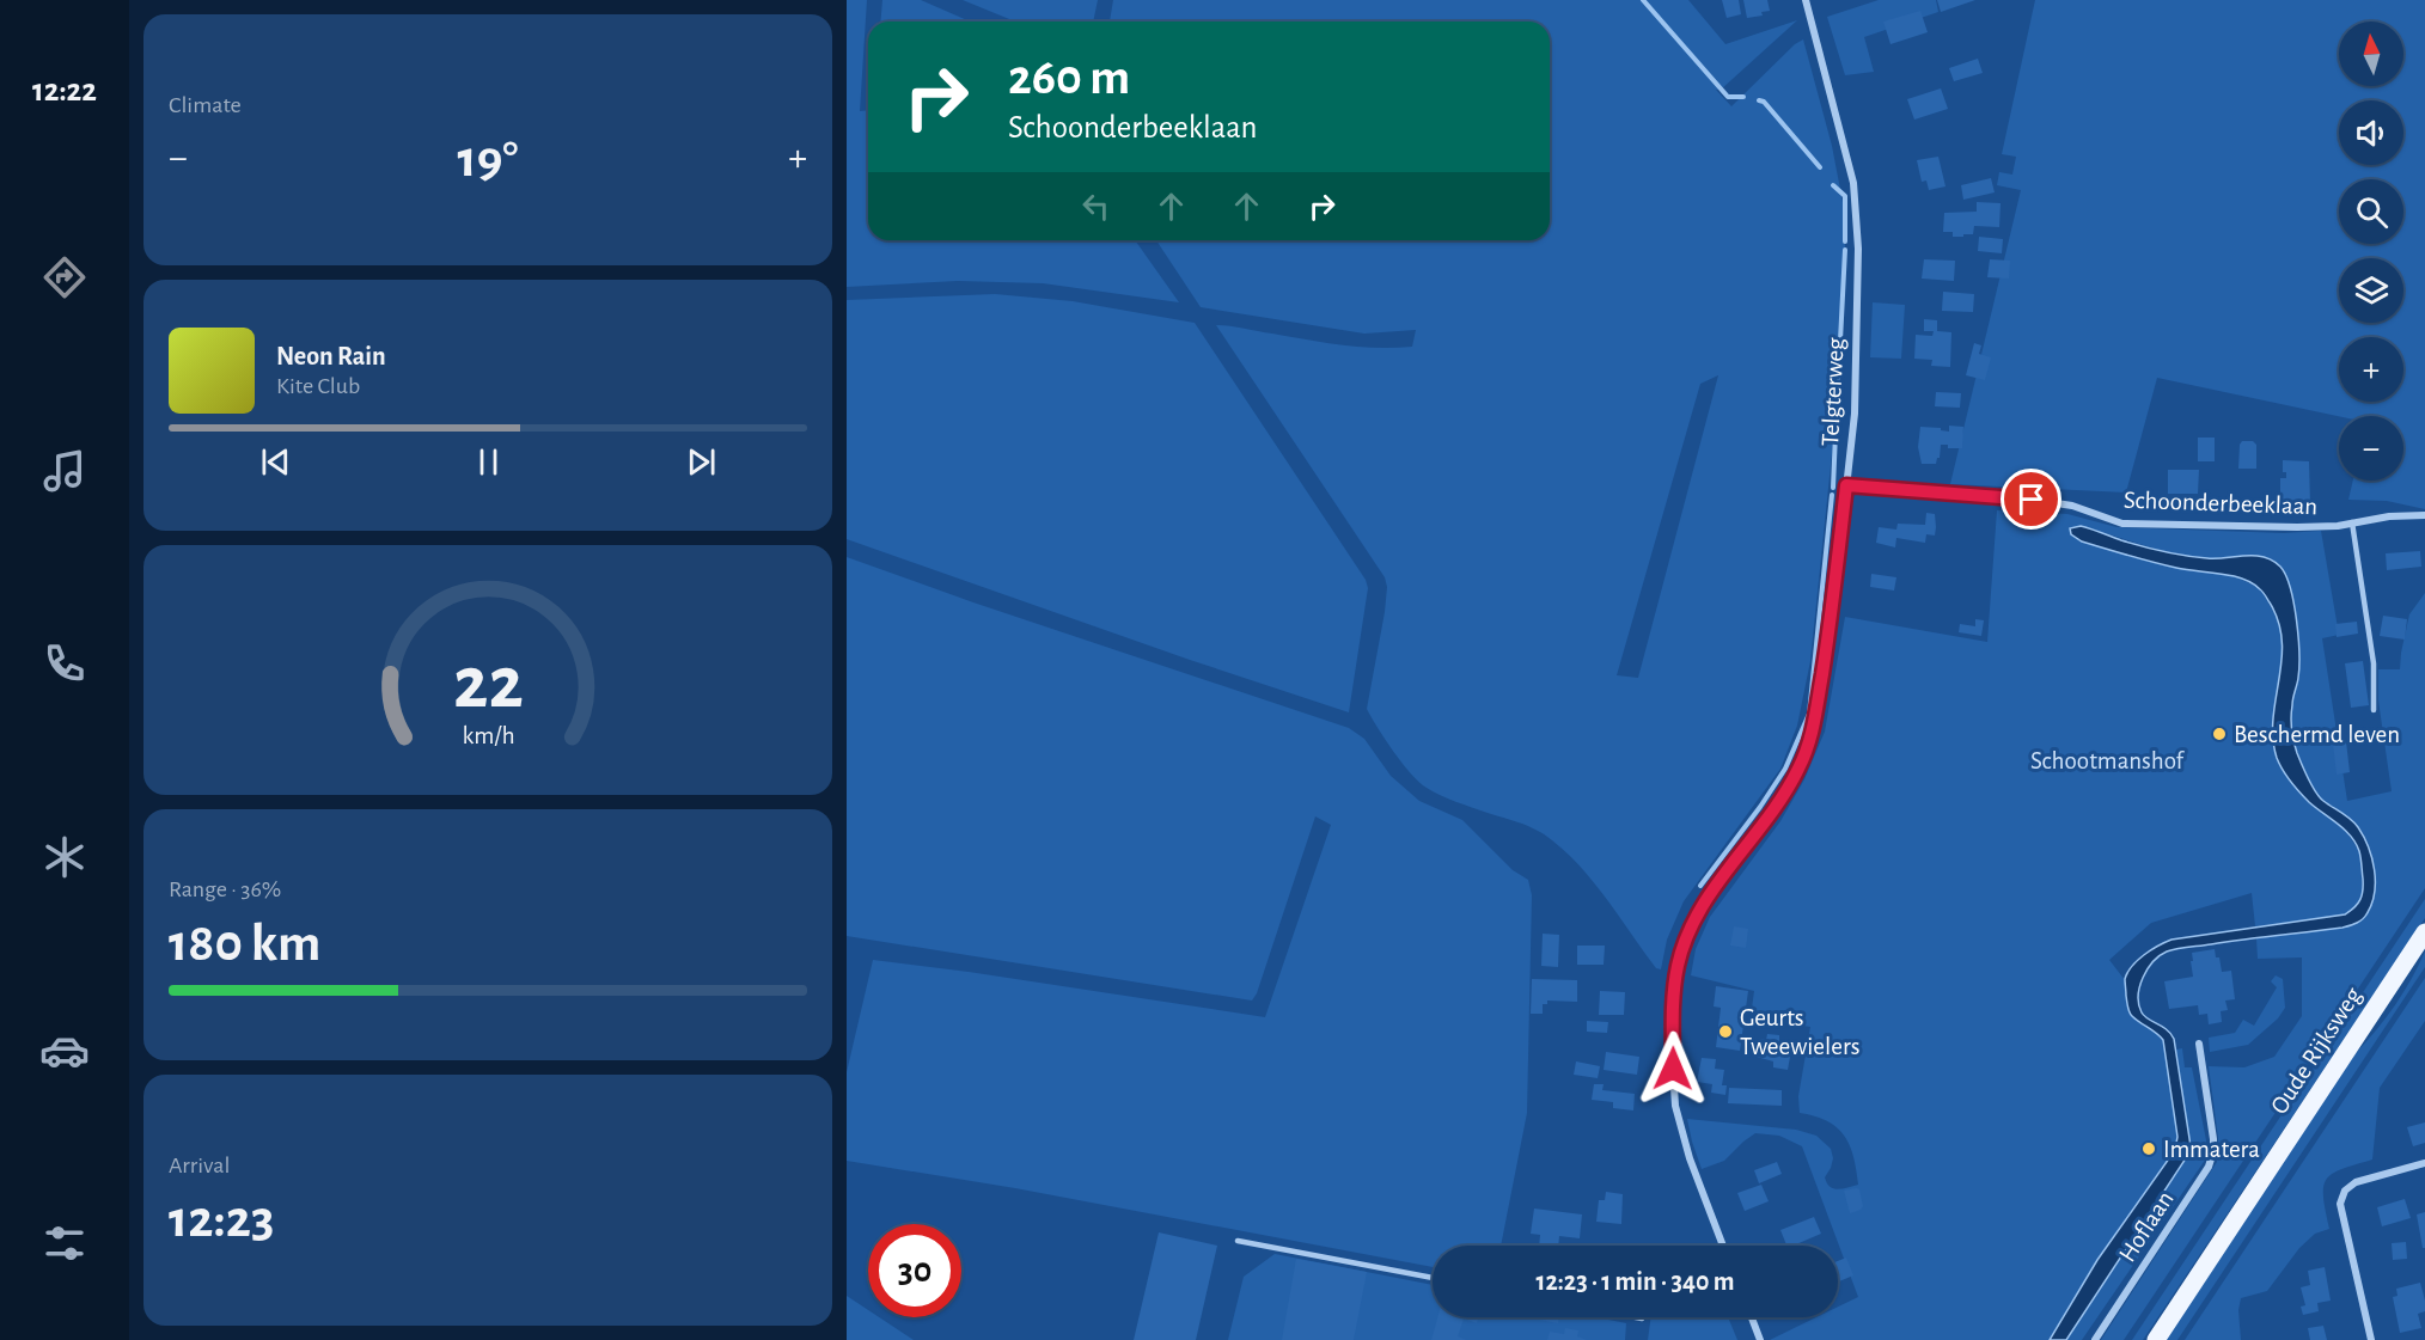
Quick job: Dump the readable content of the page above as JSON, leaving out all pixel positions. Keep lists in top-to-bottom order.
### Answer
{
  "streets": {
    "main road": ["Oude Rijksweg"],
    "street": ["Telgterweg", "Schoonderbeeklaan", "Hoflaan"]
  },
  "crossings": [
    ["Telgterweg", "Schoonderbeeklaan"]
  ],
  "parks": ["Schootmanshof"],
  "places": ["Beschermd leven", "Geurts Tweewielers", "Immatera"],
  "north": "top",
  "page": {
    "tabs": "12:22",
    "tile": [
      "Climate",
      ["Range · 36%", "180 km"],
      ["Arrival", "12:23"]
    ],
    "map_buttons": ["+", "−"],
    "turn": ["260 m", "Schoonderbeeklaan"],
    "heat": ["−", "19°", "+"],
    "song": ["Neon Rain", "Kite Club"],
    "limit": "30",
    "trip": "12:23 · 1 min · 340 m",
    "gauge": ["22", "km/h"]
  }
}
